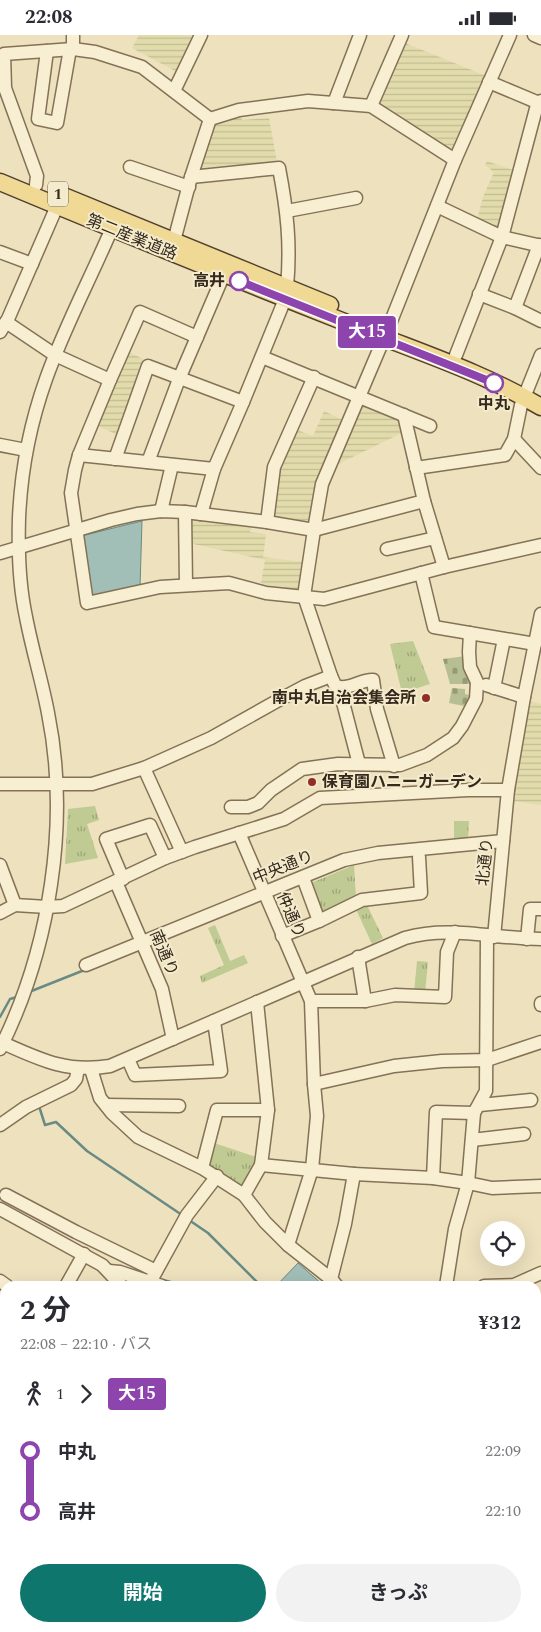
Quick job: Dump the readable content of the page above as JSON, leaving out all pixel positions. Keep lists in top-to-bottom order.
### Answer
{
  "streets": {
    "main road": ["1", "第二産業道路"],
    "street": [
      "北通り",
      "中央通り",
      "仲通り",
      "南通り"
    ]
  },
  "crossings": [
    ["北通り", "中央通り"],
    ["中央通り", "仲通り"],
    ["中央通り", "南通り"]
  ],
  "places": [
    "高井",
    "中丸",
    "南中丸自治会集会所",
    "保育園ハニーガーデン"
  ],
  "lines": ["bus line 大15"],
  "page": {
    "status": "22:08",
    "on_map": "大15",
    "heading": ["2 分", "22:08 – 22:10 · バス", "¥312"],
    "legs": ["1", "大15"],
    "list": [
      {
        "name": "中丸",
        "value": "22:09"
      },
      {
        "name": "高井",
        "value": "22:10"
      }
    ],
    "buttons": ["開始", "きっぷ"]
  }
}
